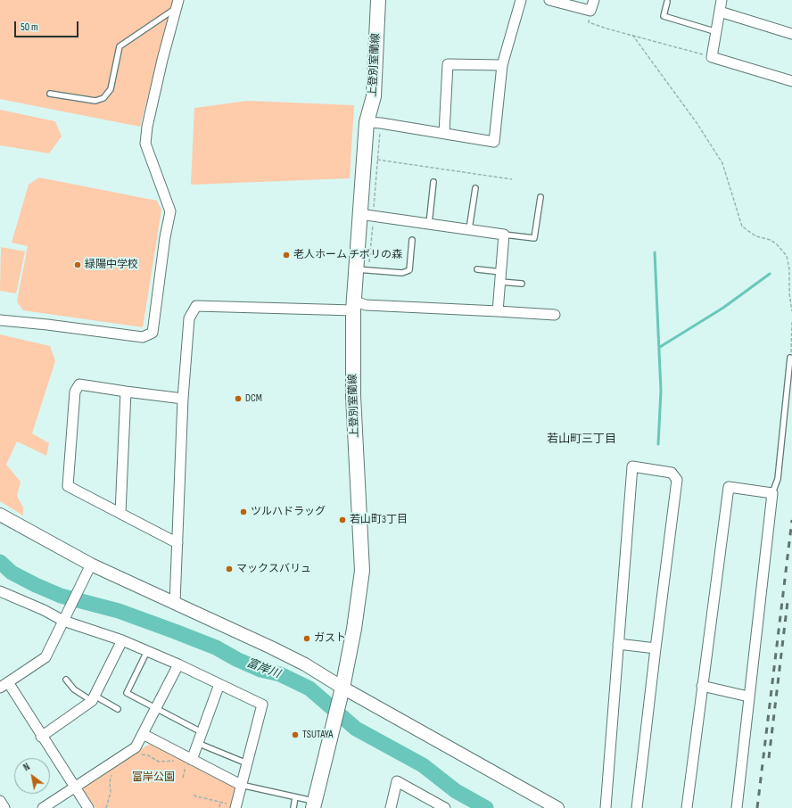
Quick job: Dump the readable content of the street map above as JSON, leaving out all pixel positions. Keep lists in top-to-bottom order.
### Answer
{
  "streets": {
    "main road": ["上登別室蘭線"]
  },
  "districts": ["若山町三丁目"],
  "water": ["富岸川"],
  "parks": ["富岸公園"],
  "places": [
    "老人ホーム チボリの森",
    "緑陽中学校",
    "DCM",
    "ツルハドラッグ",
    "若山町3丁目",
    "マックスバリュ",
    "ガスト",
    "TSUTAYA"
  ],
  "scale_bar": "50 m",
  "north": "top left"
}
